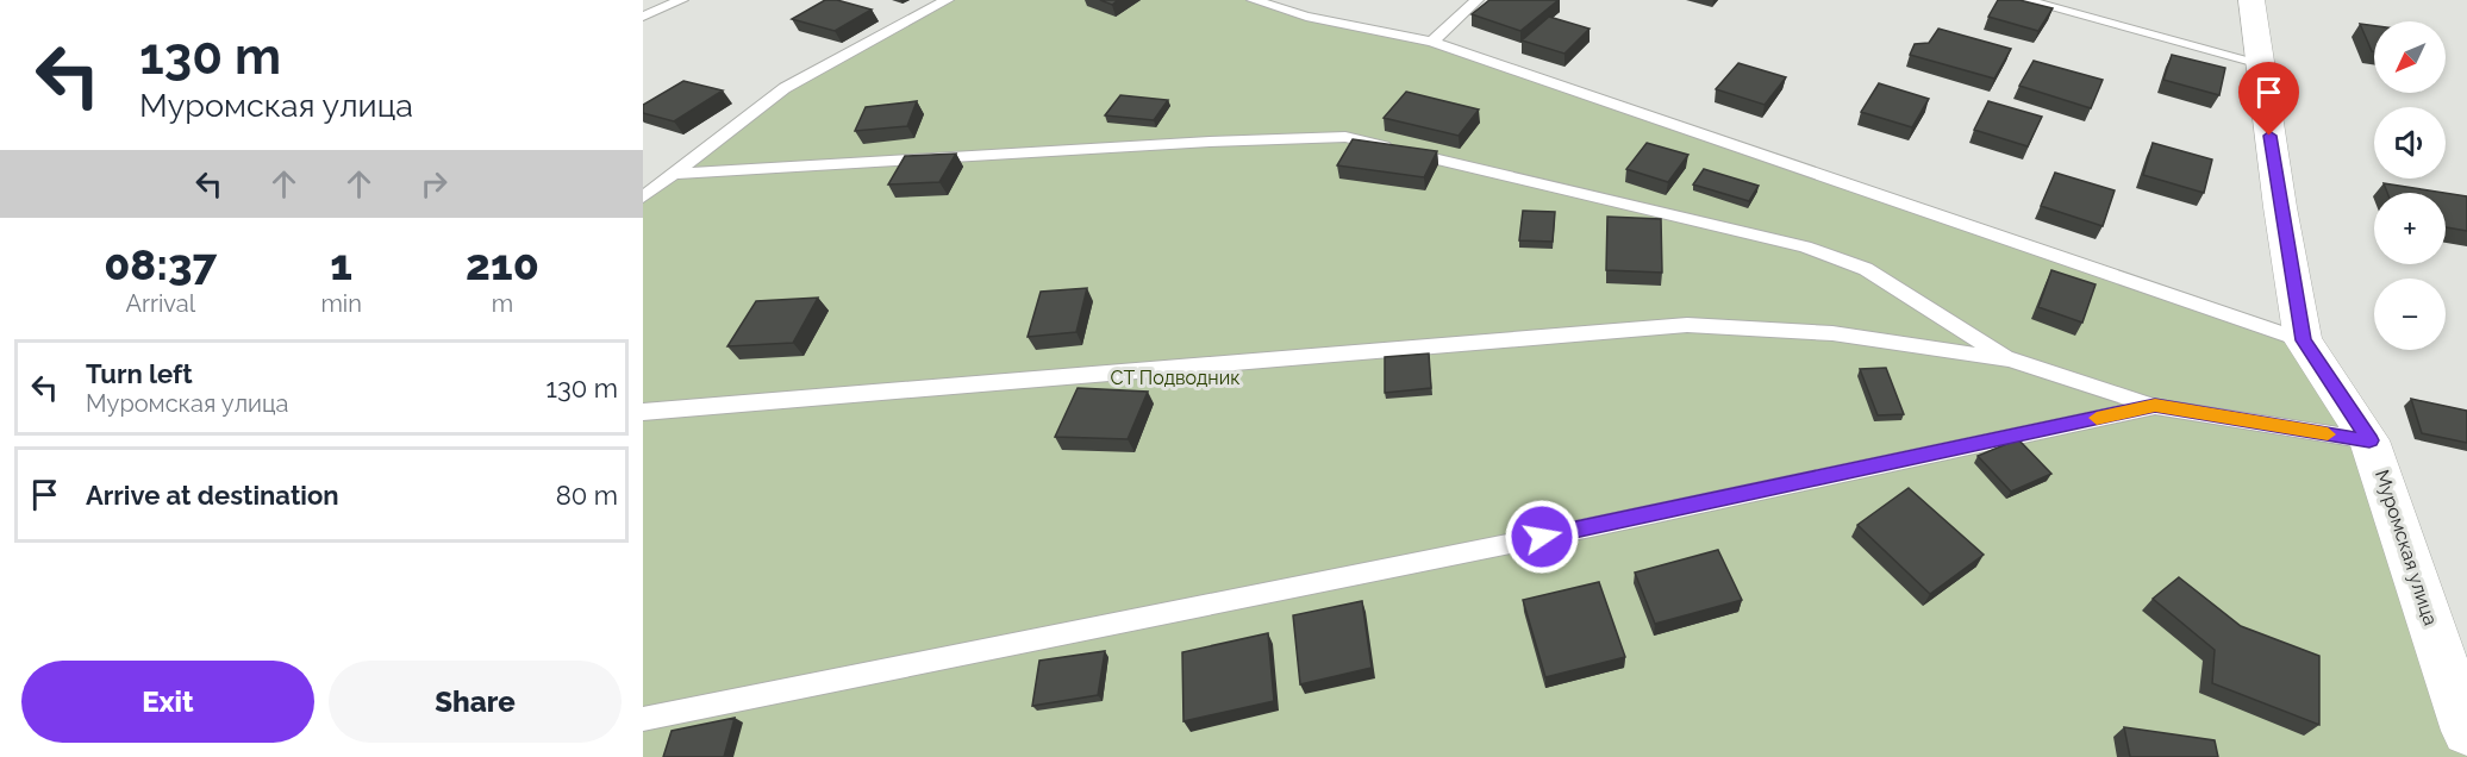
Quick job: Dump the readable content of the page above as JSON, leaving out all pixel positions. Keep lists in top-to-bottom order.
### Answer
{
  "streets": {
    "street": ["Муромская улица"]
  },
  "parks": ["СТ Подводник"],
  "north": "bottom left",
  "page": {
    "turn": ["130 m", "Муромская улица"],
    "map_buttons": ["+", "−"],
    "eta": [
      "08:37",
      "Arrival",
      "1",
      "min",
      "210",
      "m"
    ],
    "list": [
      {
        "name": "Turn left",
        "note": "Муромская улица",
        "value": "130 m"
      },
      {
        "name": "Arrive at destination",
        "value": "80 m"
      }
    ],
    "buttons": ["Exit", "Share"]
  }
}
